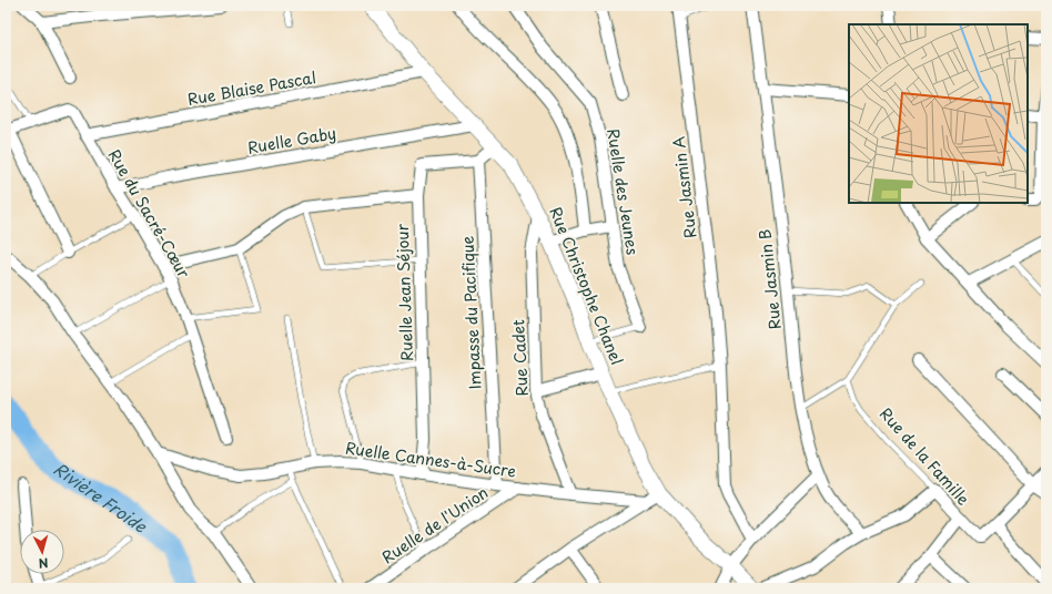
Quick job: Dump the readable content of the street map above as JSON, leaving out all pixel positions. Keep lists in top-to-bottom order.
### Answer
{
  "streets": {
    "street": [
      "Rue Blaise Pascal",
      "Ruelle Gaby",
      "Rue Jasmin A",
      "Ruelle des Jeunes",
      "Rue du Sacré-Cœur",
      "Rue Jasmin B",
      "Rue Christophe Chanel",
      "Ruelle Jean Séjour",
      "Impasse du Pacifique",
      "Rue Cadet",
      "Rue de la Famille",
      "Ruelle Cannes-à-Sucre",
      "Ruelle de l'Union"
    ]
  },
  "crossings": [
    ["Rue Blaise Pascal", "Rue du Sacré-Cœur"],
    ["Rue Blaise Pascal", "Rue Christophe Chanel"],
    ["Ruelle Gaby", "Rue du Sacré-Cœur"],
    ["Ruelle Gaby", "Rue Christophe Chanel"],
    ["Rue Christophe Chanel", "Rue Cadet"],
    ["Rue Christophe Chanel", "Ruelle Cannes-à-Sucre"],
    ["Ruelle Jean Séjour", "Impasse du Pacifique"],
    ["Ruelle Jean Séjour", "Ruelle Cannes-à-Sucre"],
    ["Impasse du Pacifique", "Ruelle Cannes-à-Sucre"],
    ["Rue Cadet", "Ruelle Cannes-à-Sucre"],
    ["Ruelle Cannes-à-Sucre", "Ruelle de l'Union"]
  ],
  "water": ["Rivière Froide"],
  "north": "bottom"
}
